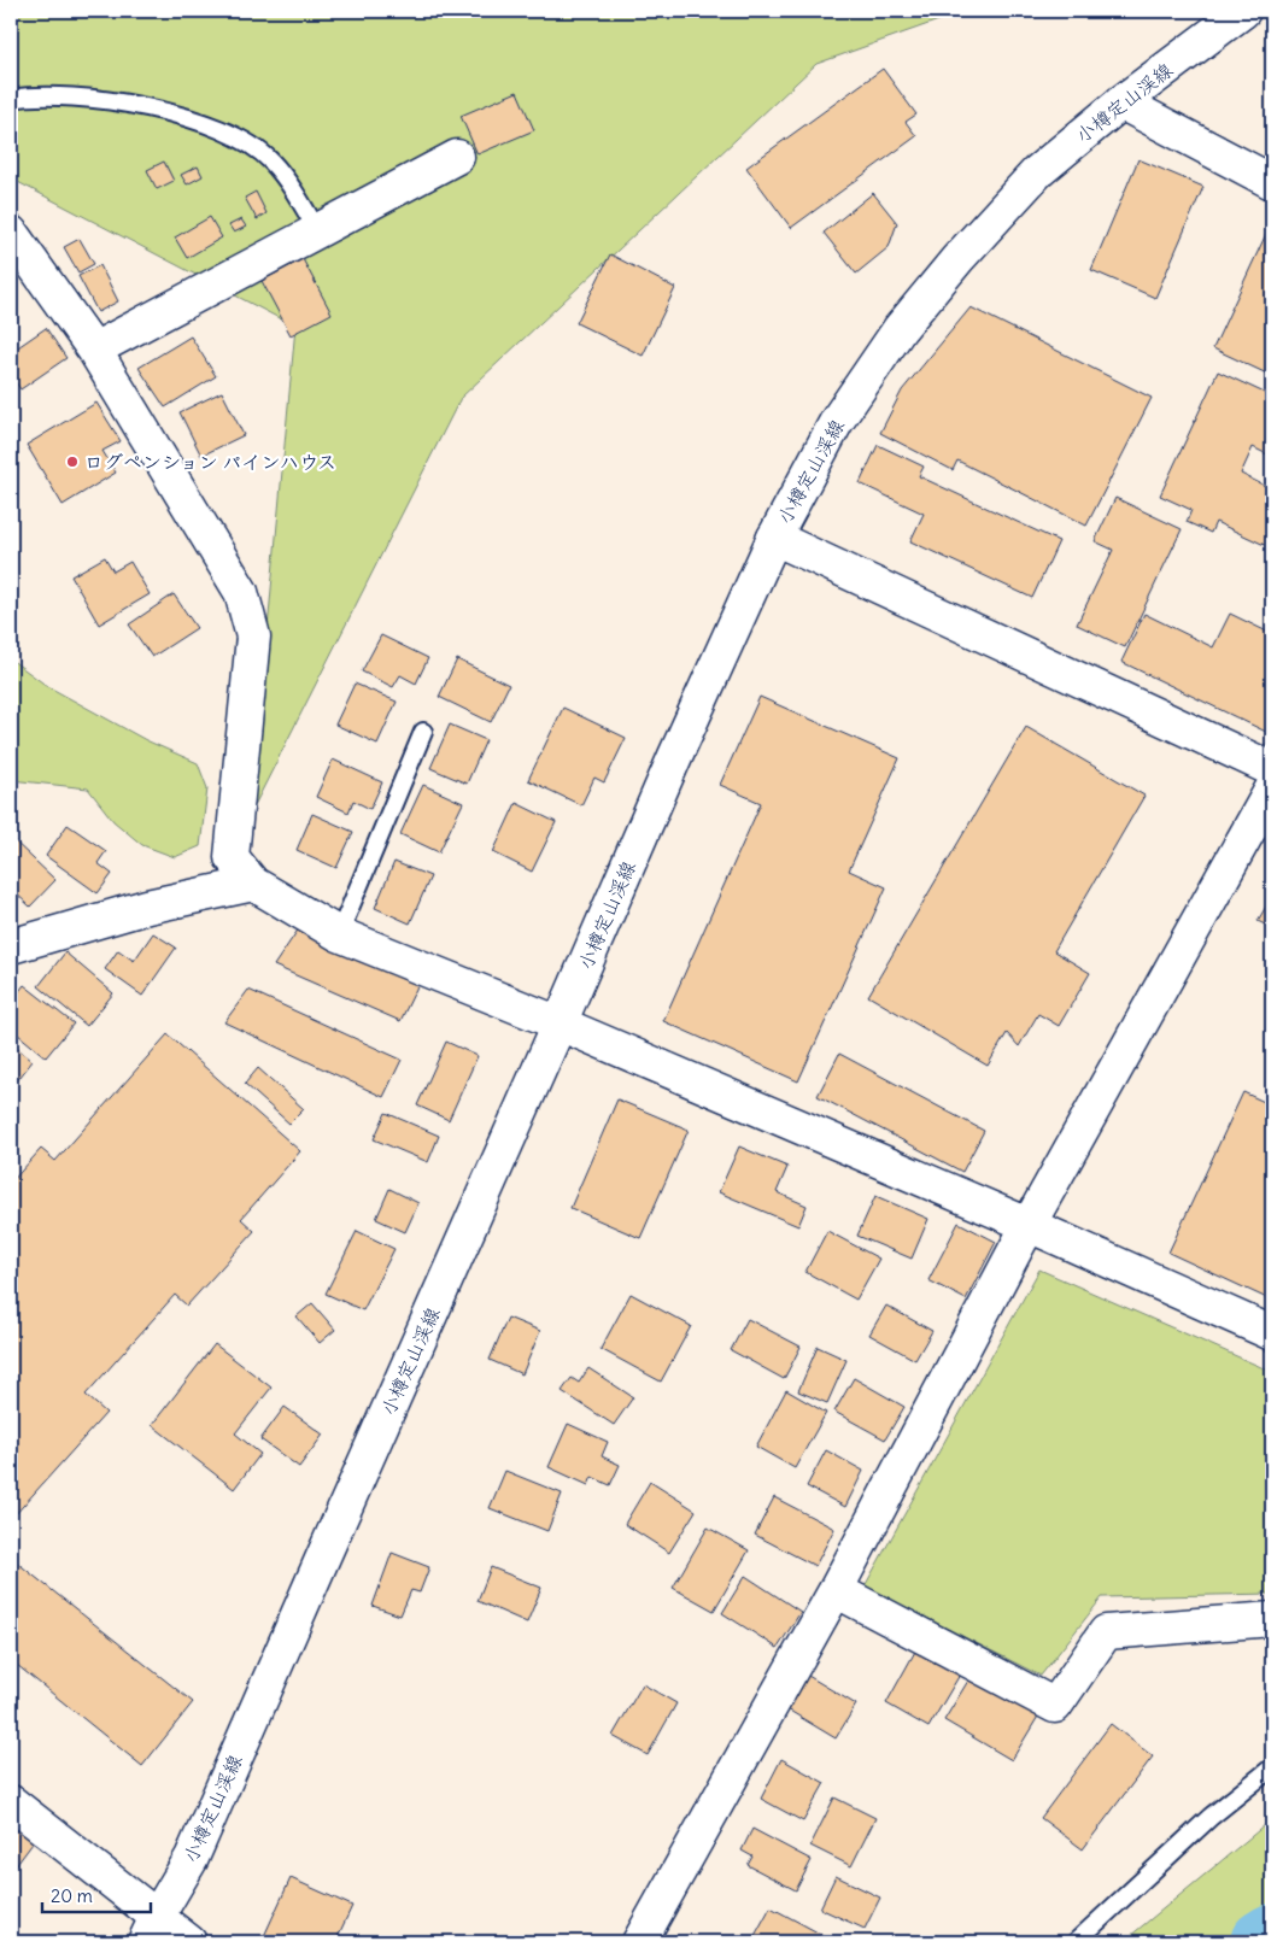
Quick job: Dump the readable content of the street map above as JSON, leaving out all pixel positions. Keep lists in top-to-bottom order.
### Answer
{
  "streets": {
    "street": ["小樽定山渓線"]
  },
  "places": ["ログペンション パインハウス"],
  "scale_bar": "20 m"
}
